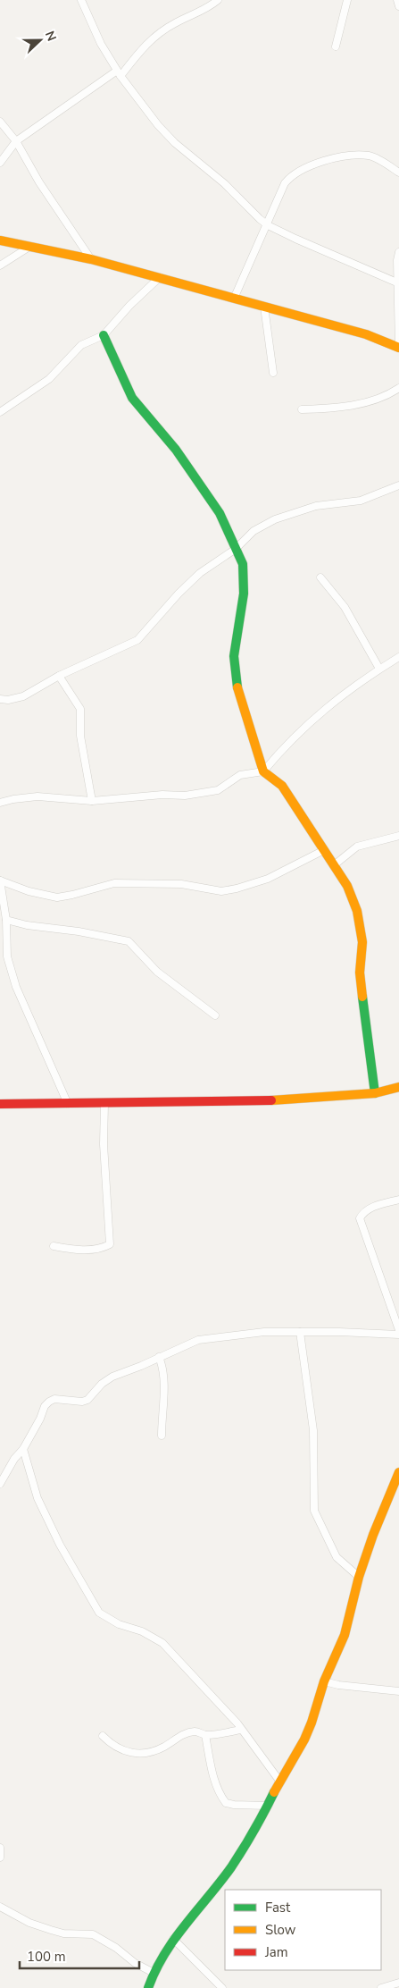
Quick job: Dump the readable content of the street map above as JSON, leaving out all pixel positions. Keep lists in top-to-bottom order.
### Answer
{
  "legend": ["Fast", "Slow", "Jam"],
  "scale_bar": "100 m",
  "north": "right"
}
